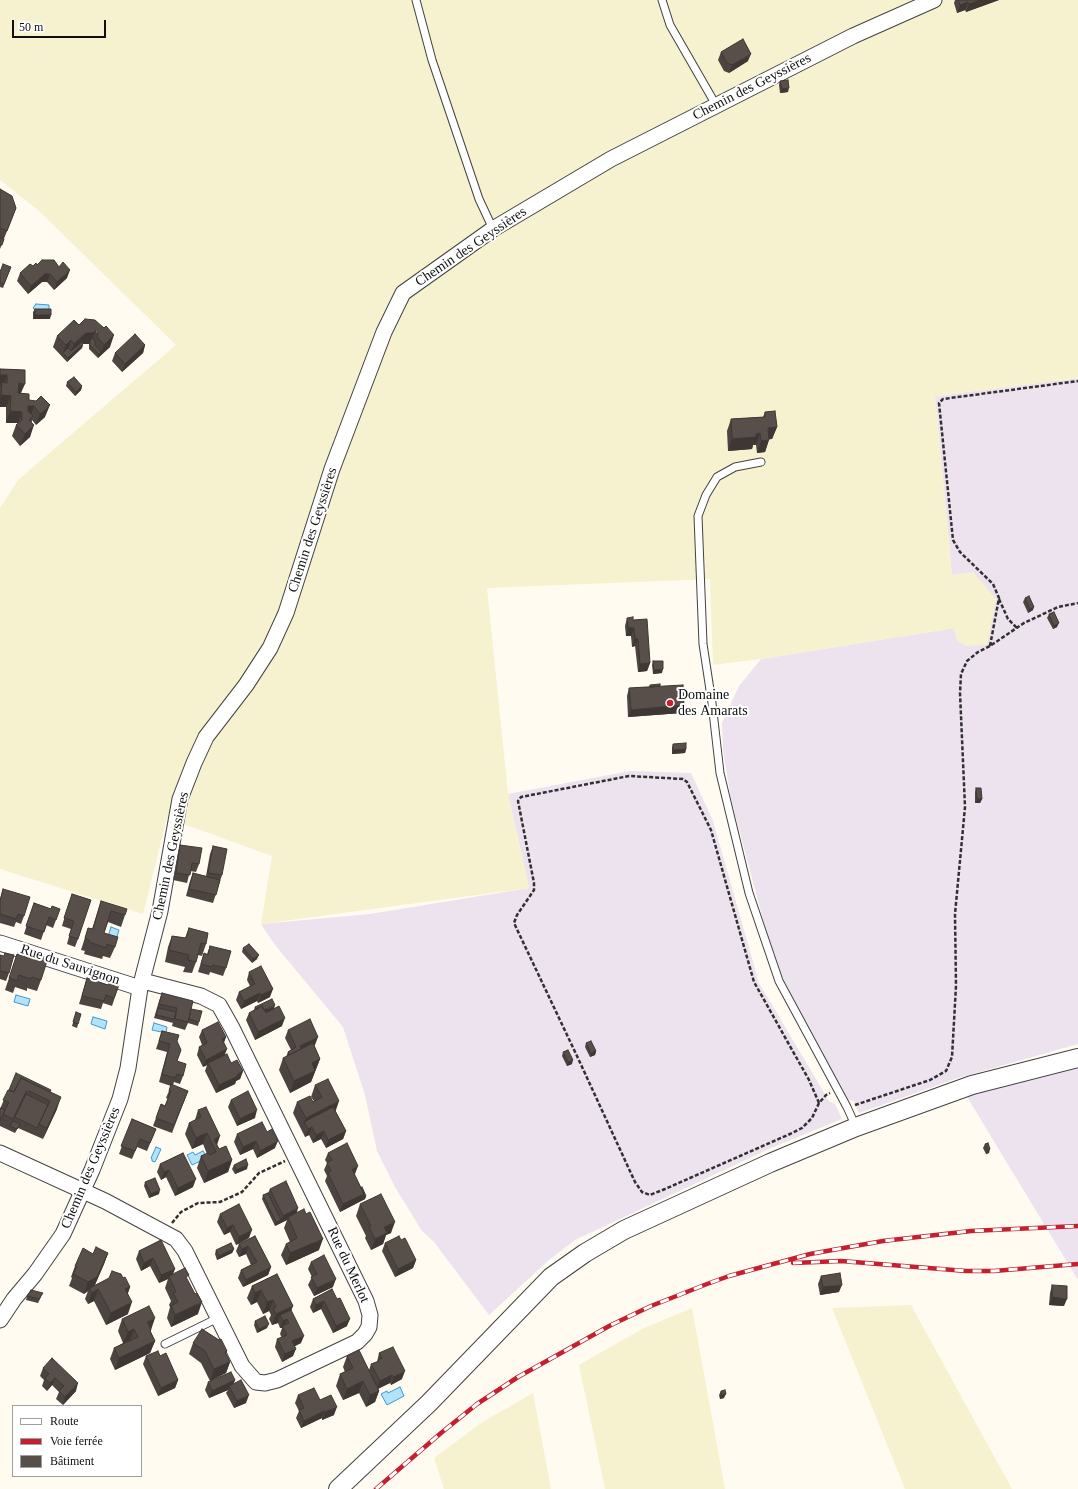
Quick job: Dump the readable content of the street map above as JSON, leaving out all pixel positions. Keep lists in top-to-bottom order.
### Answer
{
  "streets": {
    "street": ["Chemin des Geyssières", "Rue du Sauvignon", "Rue du Merlot"]
  },
  "crossings": [
    ["Chemin des Geyssières", "Rue du Sauvignon"],
    ["Chemin des Geyssières", "Rue du Merlot"],
    ["Rue du Sauvignon", "Rue du Merlot"]
  ],
  "places": ["Domaine des Amarats"],
  "legend": ["Route", "Voie ferrée", "Bâtiment"],
  "scale_bar": "50 m"
}
